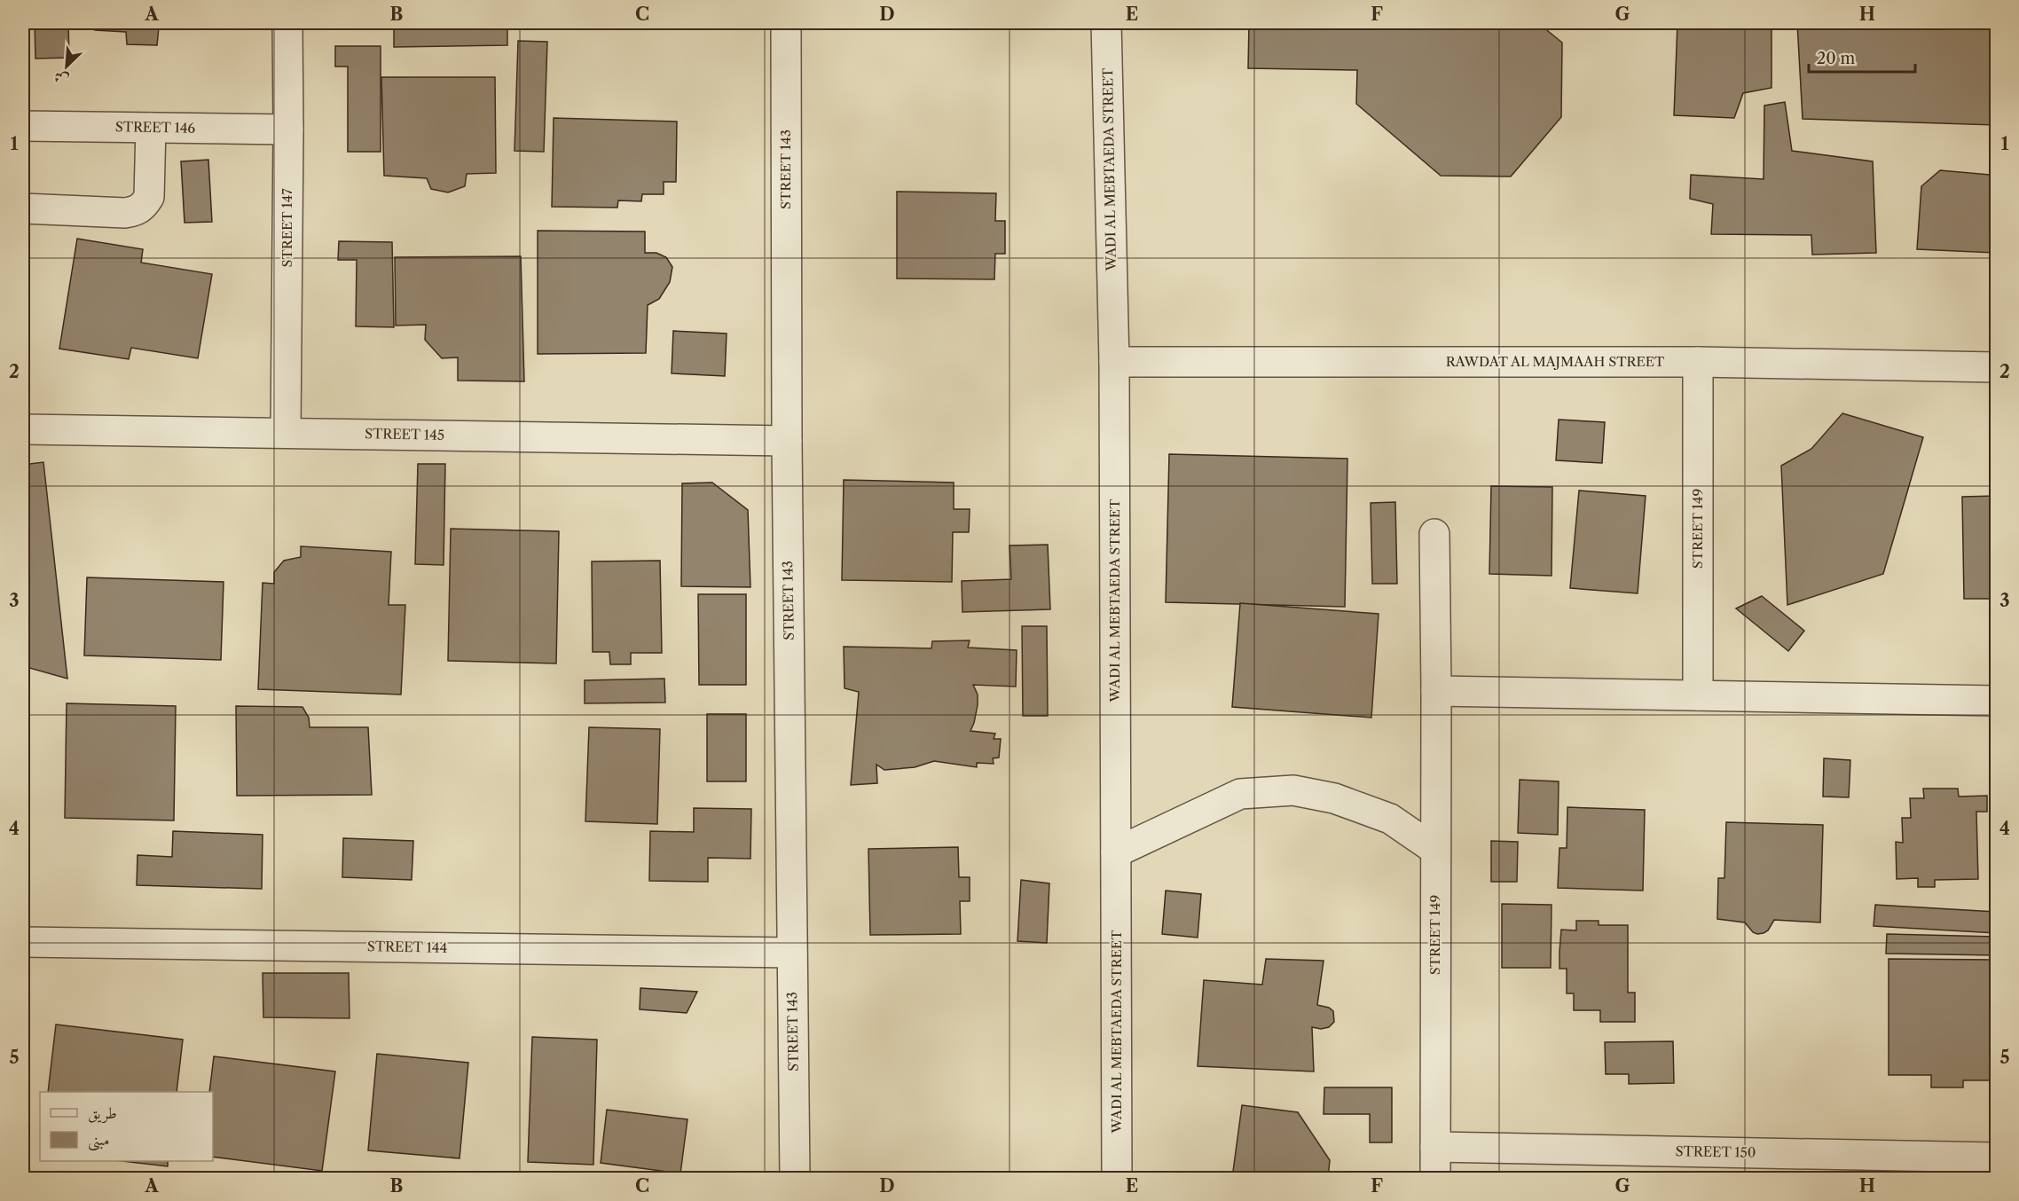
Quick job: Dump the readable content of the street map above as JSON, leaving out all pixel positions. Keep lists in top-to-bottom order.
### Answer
{
  "streets": {
    "street": [
      "STREET 146",
      "STREET 143",
      "WADI AL MEBTAEDA STREET",
      "STREET 147",
      "RAWDAT AL MAJMAAH STREET",
      "STREET 145",
      "STREET 149",
      "STREET 144",
      "STREET 150"
    ]
  },
  "crossings": [
    ["STREET 146", "STREET 147"],
    ["STREET 143", "STREET 145"],
    ["STREET 143", "STREET 144"],
    ["WADI AL MEBTAEDA STREET", "RAWDAT AL MAJMAAH STREET"],
    ["STREET 147", "STREET 145"],
    ["RAWDAT AL MAJMAAH STREET", "STREET 149"],
    ["STREET 149", "STREET 150"]
  ],
  "legend": ["طريق", "مبنى"],
  "scale_bar": "20 m",
  "north": "bottom left",
  "grid": {
    "columns": [
      "A",
      "B",
      "C",
      "D",
      "E",
      "F",
      "G",
      "H"
    ],
    "rows": [
      "1",
      "2",
      "3",
      "4",
      "5"
    ]
  }
}
